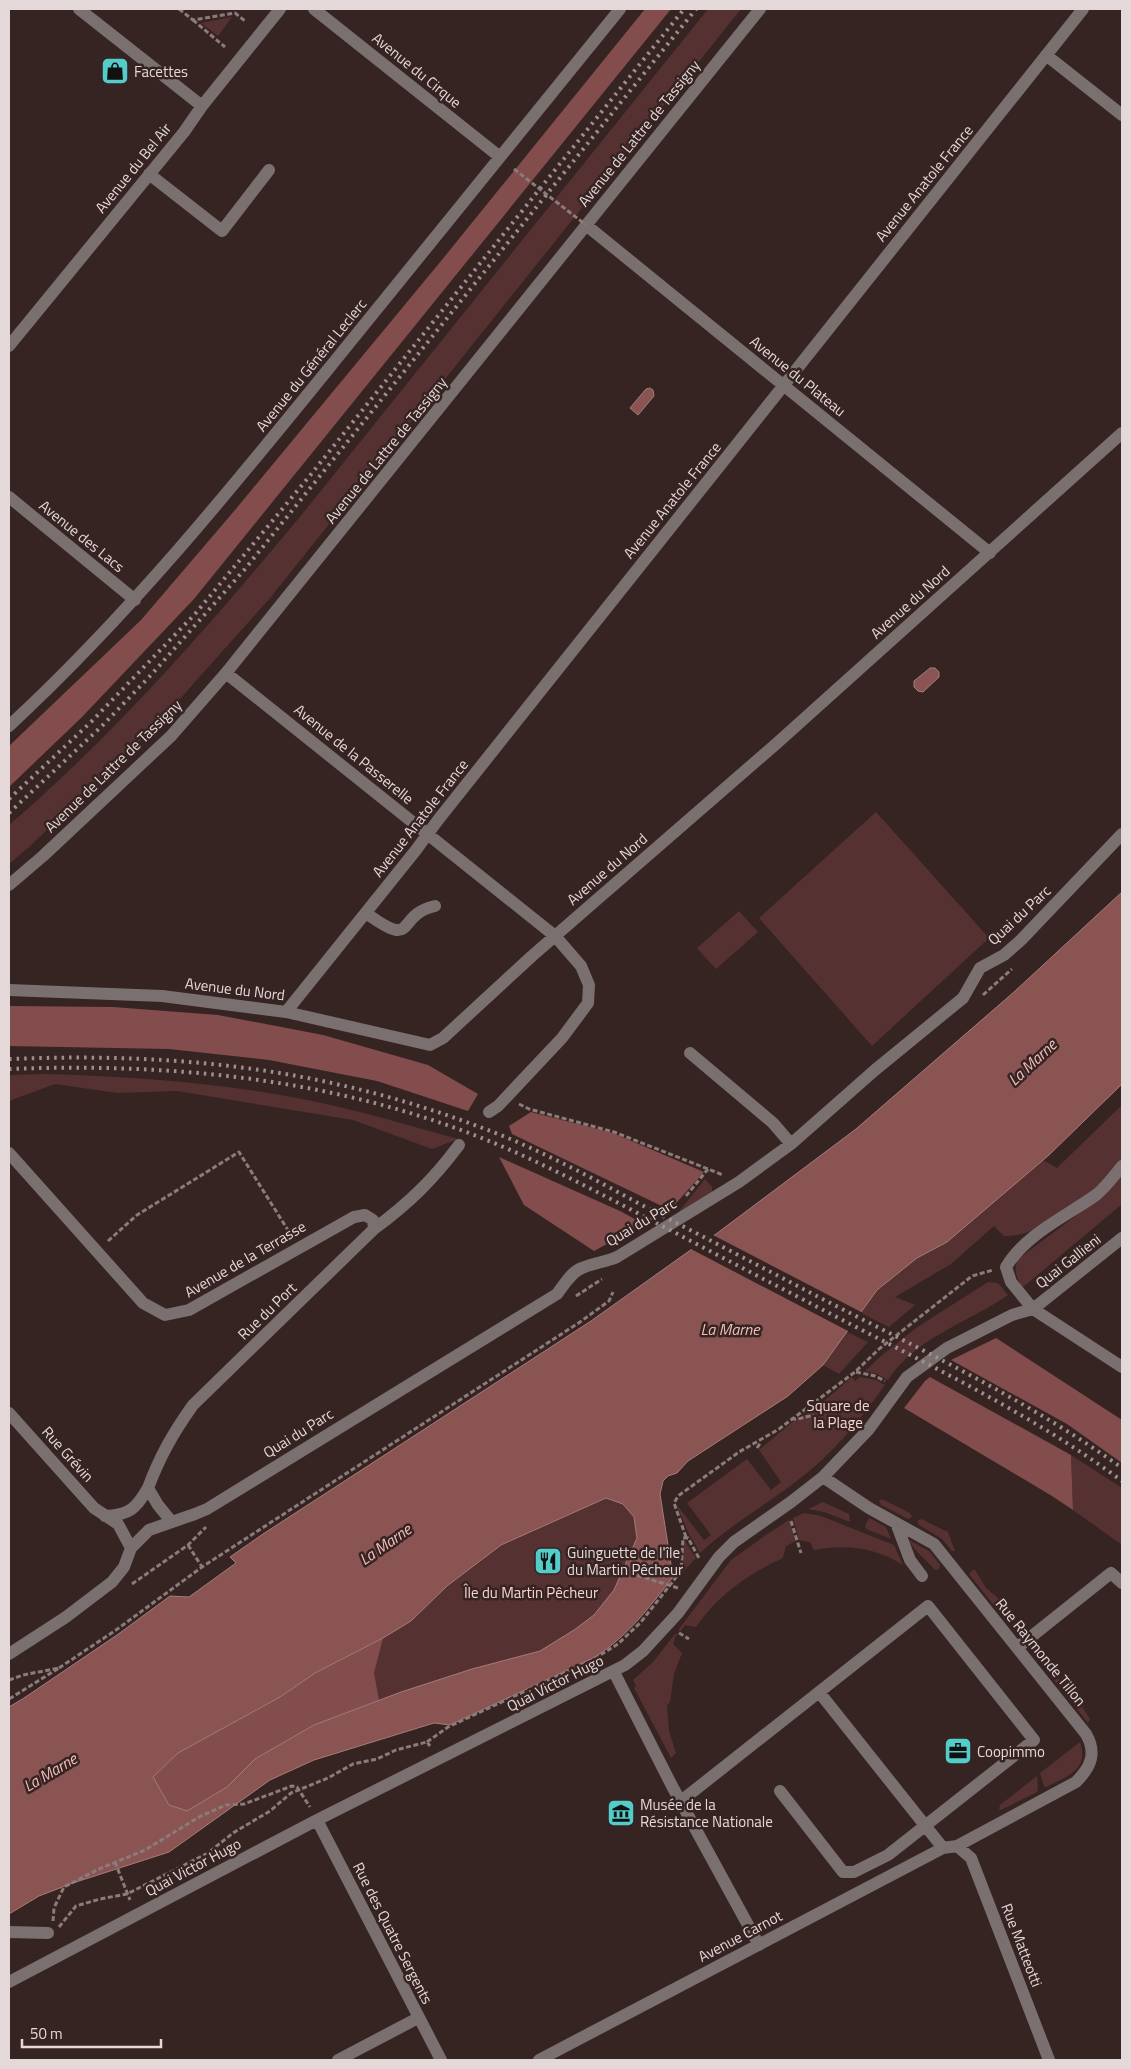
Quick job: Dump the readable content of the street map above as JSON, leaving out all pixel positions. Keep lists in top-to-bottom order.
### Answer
{
  "streets": {
    "street": [
      "Avenue du Cirque",
      "Avenue de Lattre de Tassigny",
      "Avenue du Bel Air",
      "Avenue Anatole France",
      "Avenue du Général Leclerc",
      "Avenue du Plateau",
      "Avenue des Lacs",
      "Avenue du Nord",
      "Avenue de la Passerelle",
      "Quai du Parc",
      "Avenue de la Terrasse",
      "Quai Gallieni",
      "Rue du Port",
      "Rue Grévin",
      "Rue Raymonde Tillon",
      "Quai Victor Hugo",
      "Rue des Quatre Sergents",
      "Avenue Carnot",
      "Rue Matteotti"
    ]
  },
  "crossings": [
    ["Avenue du Cirque", "Avenue du Général Leclerc"],
    ["Avenue de Lattre de Tassigny", "Avenue du Plateau"],
    ["Avenue de Lattre de Tassigny", "Avenue de la Passerelle"],
    ["Avenue Anatole France", "Avenue du Plateau"],
    ["Avenue Anatole France", "Avenue du Nord"],
    ["Avenue Anatole France", "Avenue de la Passerelle"],
    ["Avenue du Général Leclerc", "Avenue des Lacs"],
    ["Avenue du Plateau", "Avenue du Nord"],
    ["Avenue du Nord", "Avenue de la Passerelle"],
    ["Quai du Parc", "Rue Grévin"],
    ["Avenue de la Terrasse", "Rue du Port"],
    ["Quai Gallieni", "Quai Victor Hugo"],
    ["Rue Raymonde Tillon", "Quai Victor Hugo"],
    ["Rue Raymonde Tillon", "Avenue Carnot"],
    ["Rue Raymonde Tillon", "Rue Matteotti"],
    ["Quai Victor Hugo", "Rue des Quatre Sergents"],
    ["Avenue Carnot", "Rue Matteotti"]
  ],
  "water": ["La Marne"],
  "parks": ["Square de la Plage", "Île du Martin Pêcheur"],
  "places": {
    "shop": ["Facettes"],
    "restaurant": ["Guinguette de l'île du Martin Pêcheur"],
    "office": ["Coopimmo"],
    "museum": ["Musée de la Résistance Nationale"]
  },
  "scale_bar": "50 m"
}
